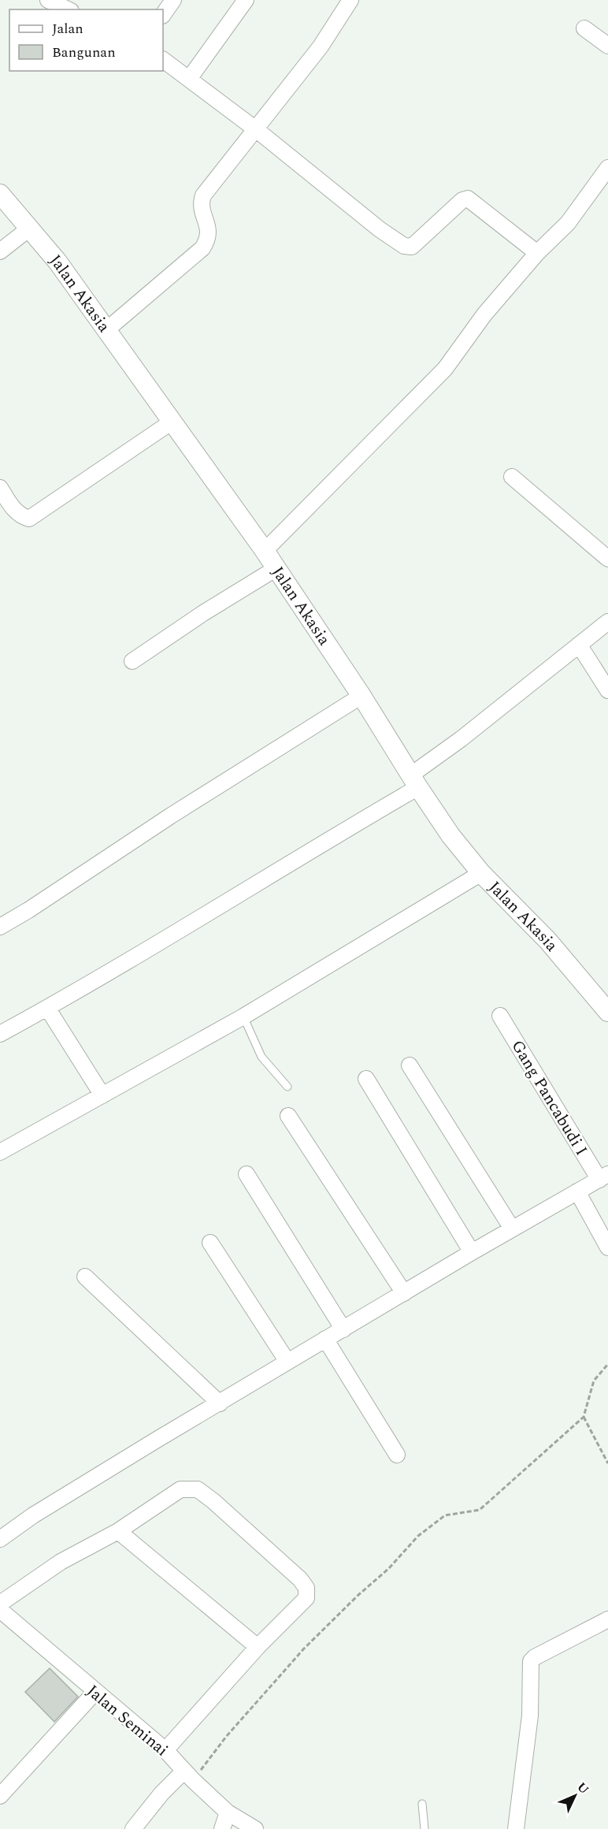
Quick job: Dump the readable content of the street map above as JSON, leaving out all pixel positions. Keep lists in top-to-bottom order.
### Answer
{
  "streets": {
    "street": ["Jalan Akasia", "Gang Pancabudi I", "Jalan Seminai"]
  },
  "legend": ["Jalan", "Bangunan"],
  "north": "top right"
}
